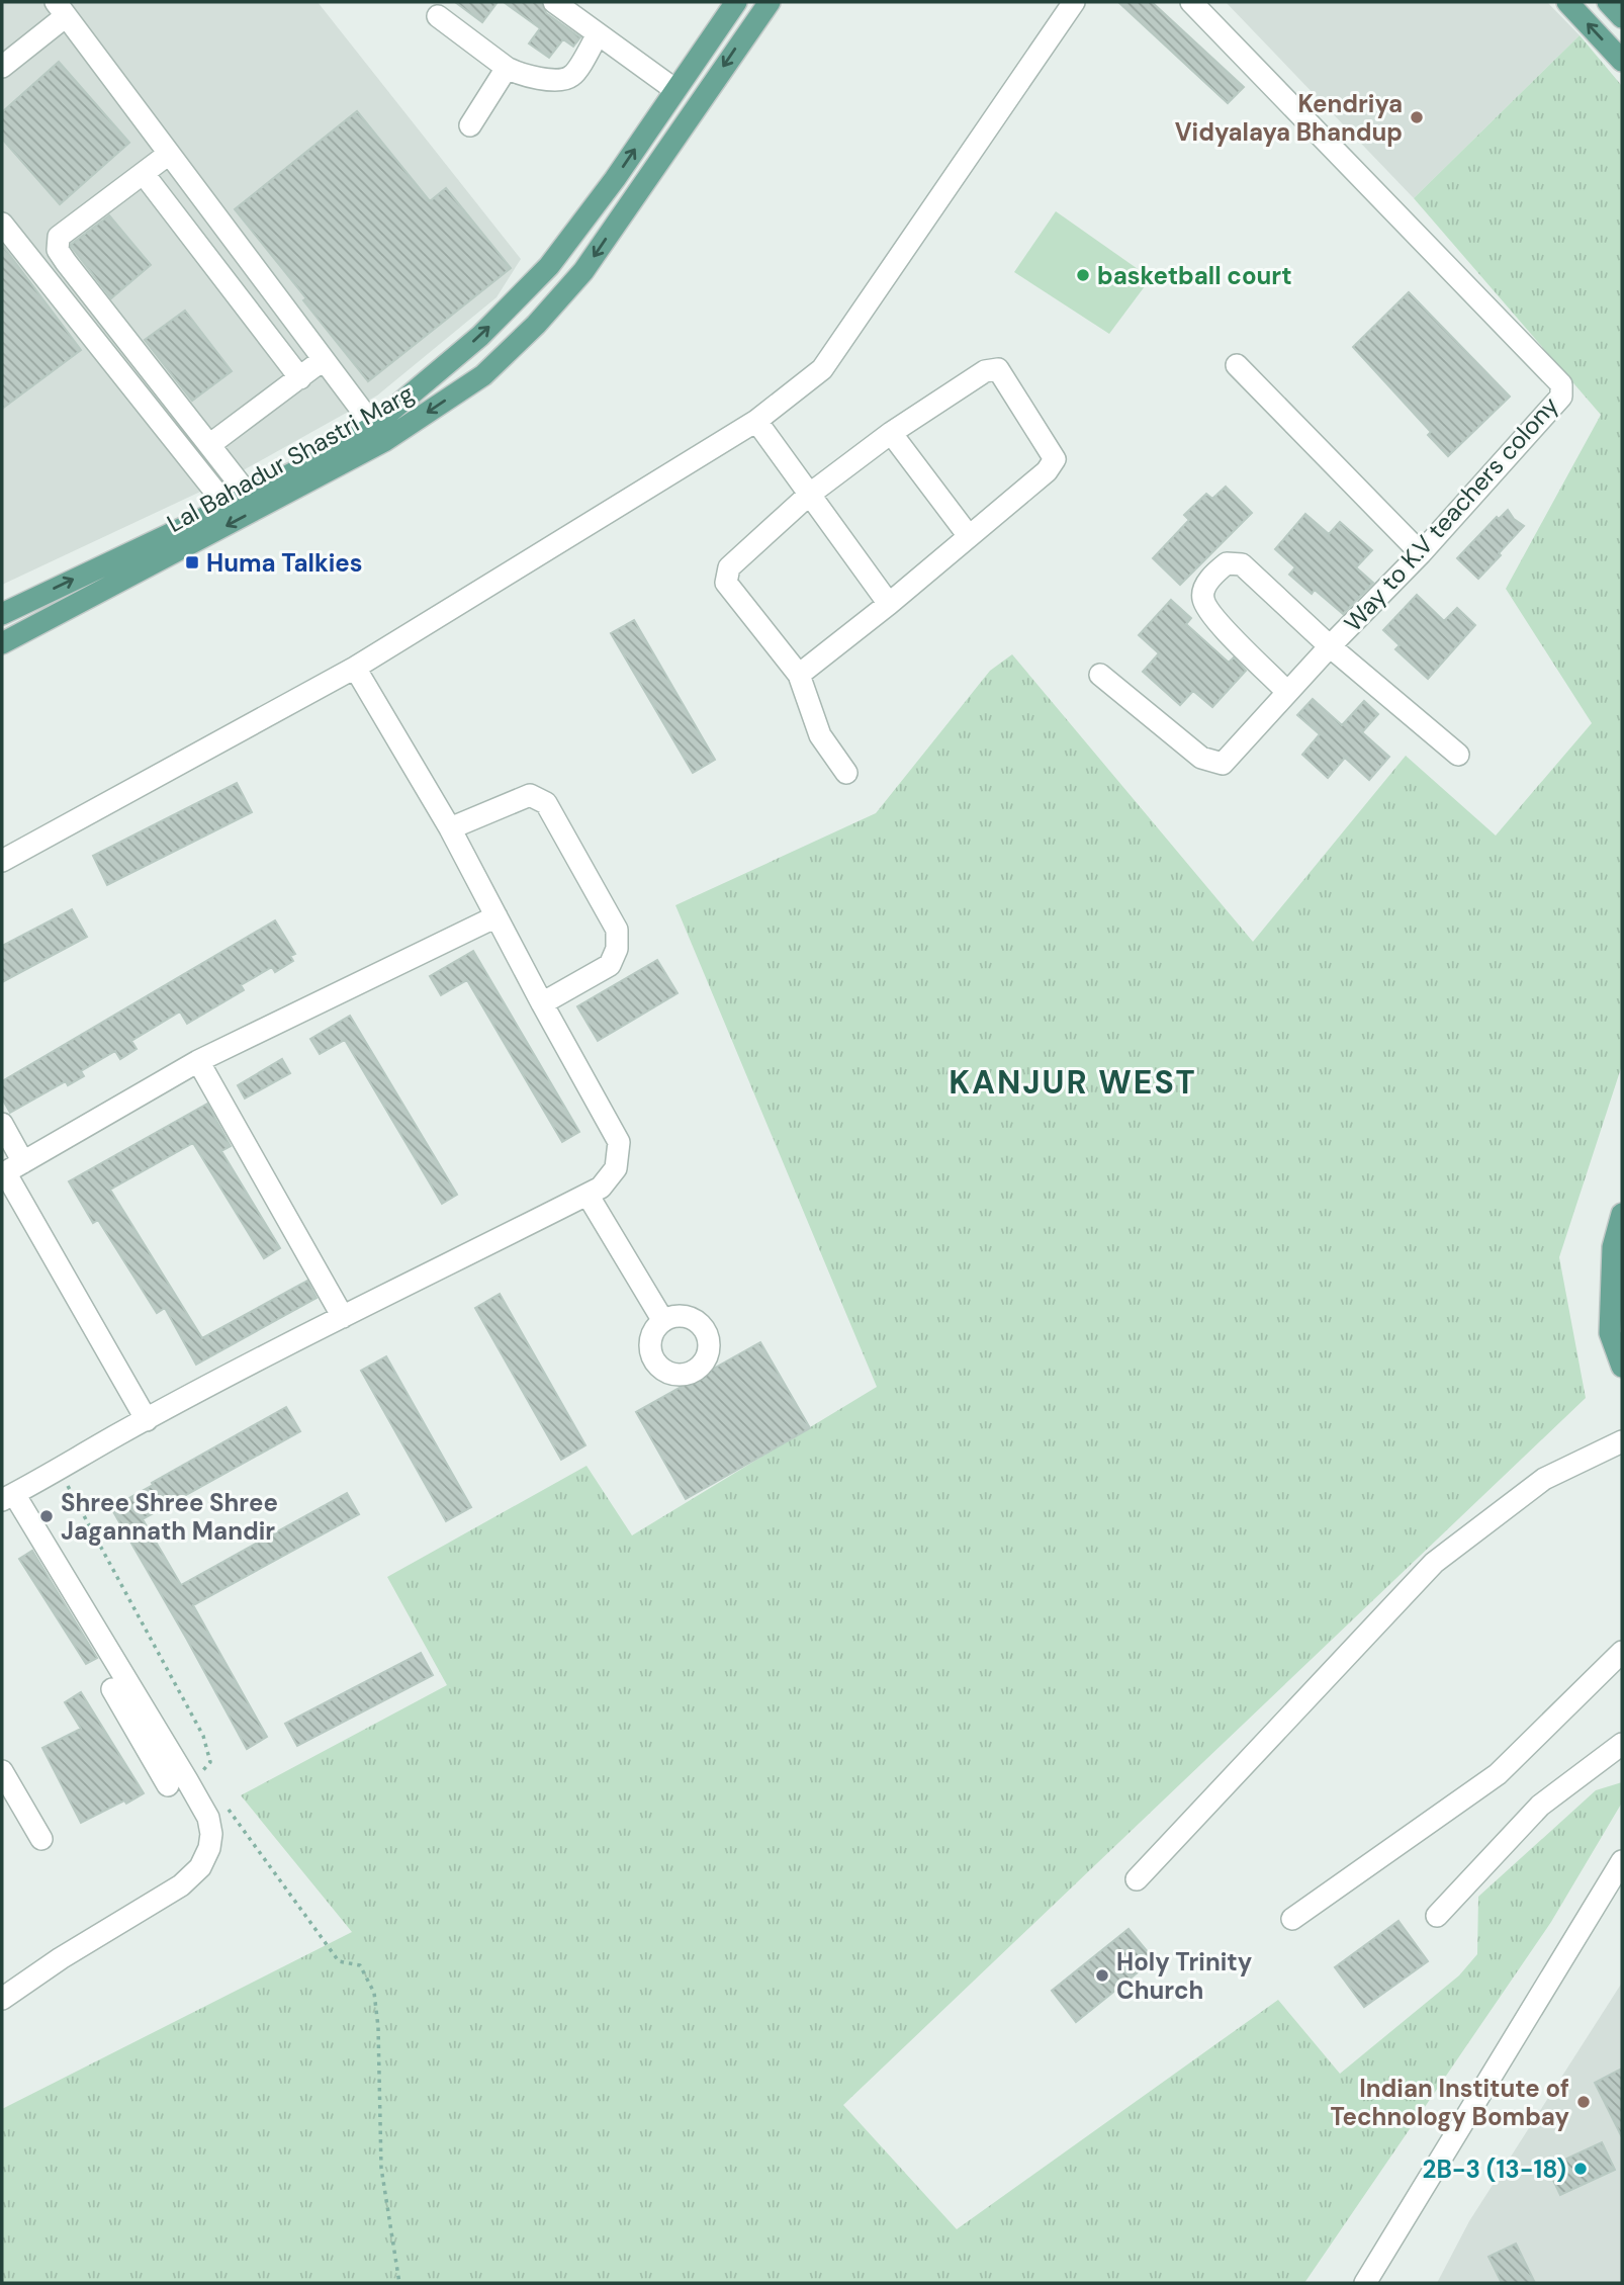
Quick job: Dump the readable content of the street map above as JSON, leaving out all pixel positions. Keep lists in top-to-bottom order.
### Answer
{
  "streets": {
    "main road": ["Lal Bahadur Shastri Marg"],
    "street": ["Way to K.V teachers colony"]
  },
  "districts": ["KANJUR WEST"],
  "places": {
    "other": [
      "Kendriya Vidyalaya Bhandup",
      "basketball court",
      "Shree Shree Shree Jagannath Mandir",
      "Holy Trinity Church",
      "Indian Institute of Technology Bombay",
      "2B-3 (13-18)"
    ],
    "transit": ["Huma Talkies"]
  }
}
